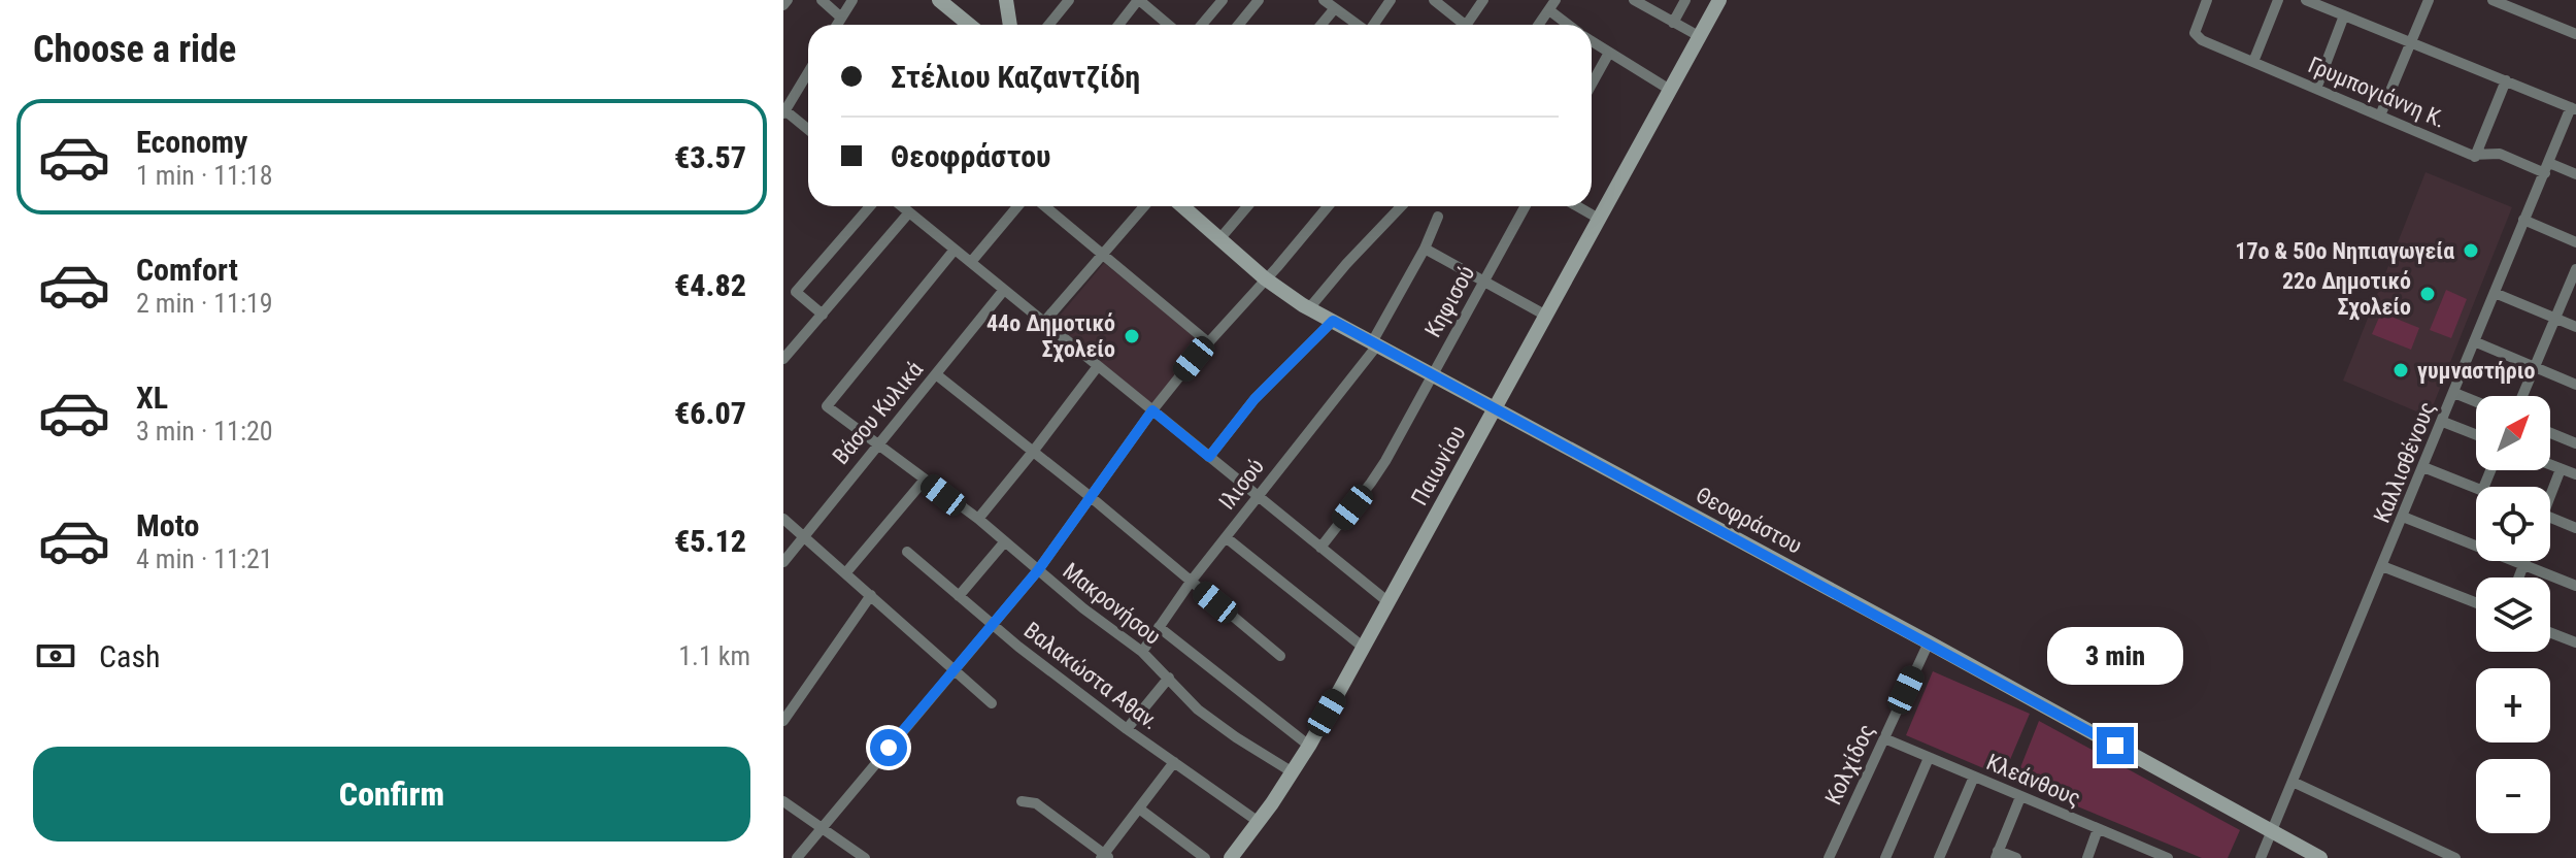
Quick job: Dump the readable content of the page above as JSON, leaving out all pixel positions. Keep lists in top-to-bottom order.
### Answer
{
  "streets": {
    "street": [
      "Γρυμπογιάννη Κ.",
      "Κηφισού",
      "Βάσου Κυλικά",
      "Καλλισθένους",
      "Παιωνίου",
      "Ιλισού",
      "Θεοφράστου",
      "Μακρονήσου",
      "Βαλακώστα Αθαν.",
      "Κολχίδος",
      "Κλεάνθους"
    ]
  },
  "crossings": [
    ["Γρυμπογιάννη Κ.", "Καλλισθένους"],
    ["Κηφισού", "Θεοφράστου"],
    ["Βάσου Κυλικά", "Μακρονήσου"],
    ["Καλλισθένους", "Θεοφράστου"],
    ["Παιωνίου", "Θεοφράστου"],
    ["Παιωνίου", "Μακρονήσου"],
    ["Παιωνίου", "Βαλακώστα Αθαν."],
    ["Ιλισού", "Θεοφράστου"],
    ["Ιλισού", "Μακρονήσου"],
    ["Θεοφράστου", "Κολχίδος"],
    ["Κολχίδος", "Κλεάνθους"]
  ],
  "places": [
    "17ο & 50ο Νηπιαγωγεία",
    "22ο Δημοτικό Σχολείο",
    "44ο Δημοτικό Σχολείο",
    "γυμναστήριο"
  ],
  "north": "top right",
  "page": {
    "heading": "Choose a ride",
    "banner": ["Στέλιου Καζαντζίδη", "Θεοφράστου"],
    "list": [
      {
        "name": "Economy",
        "note": "1 min · 11:18",
        "value": "€3.57"
      },
      {
        "name": "Comfort",
        "note": "2 min · 11:19",
        "value": "€4.82"
      },
      {
        "name": "XL",
        "note": "3 min · 11:20",
        "value": "€6.07"
      },
      {
        "name": "Moto",
        "note": "4 min · 11:21",
        "value": "€5.12"
      }
    ],
    "map_buttons": ["+", "−"],
    "pay": ["Cash", "1.1 km"],
    "bubble": "3 min",
    "buttons": "Confirm"
  }
}
